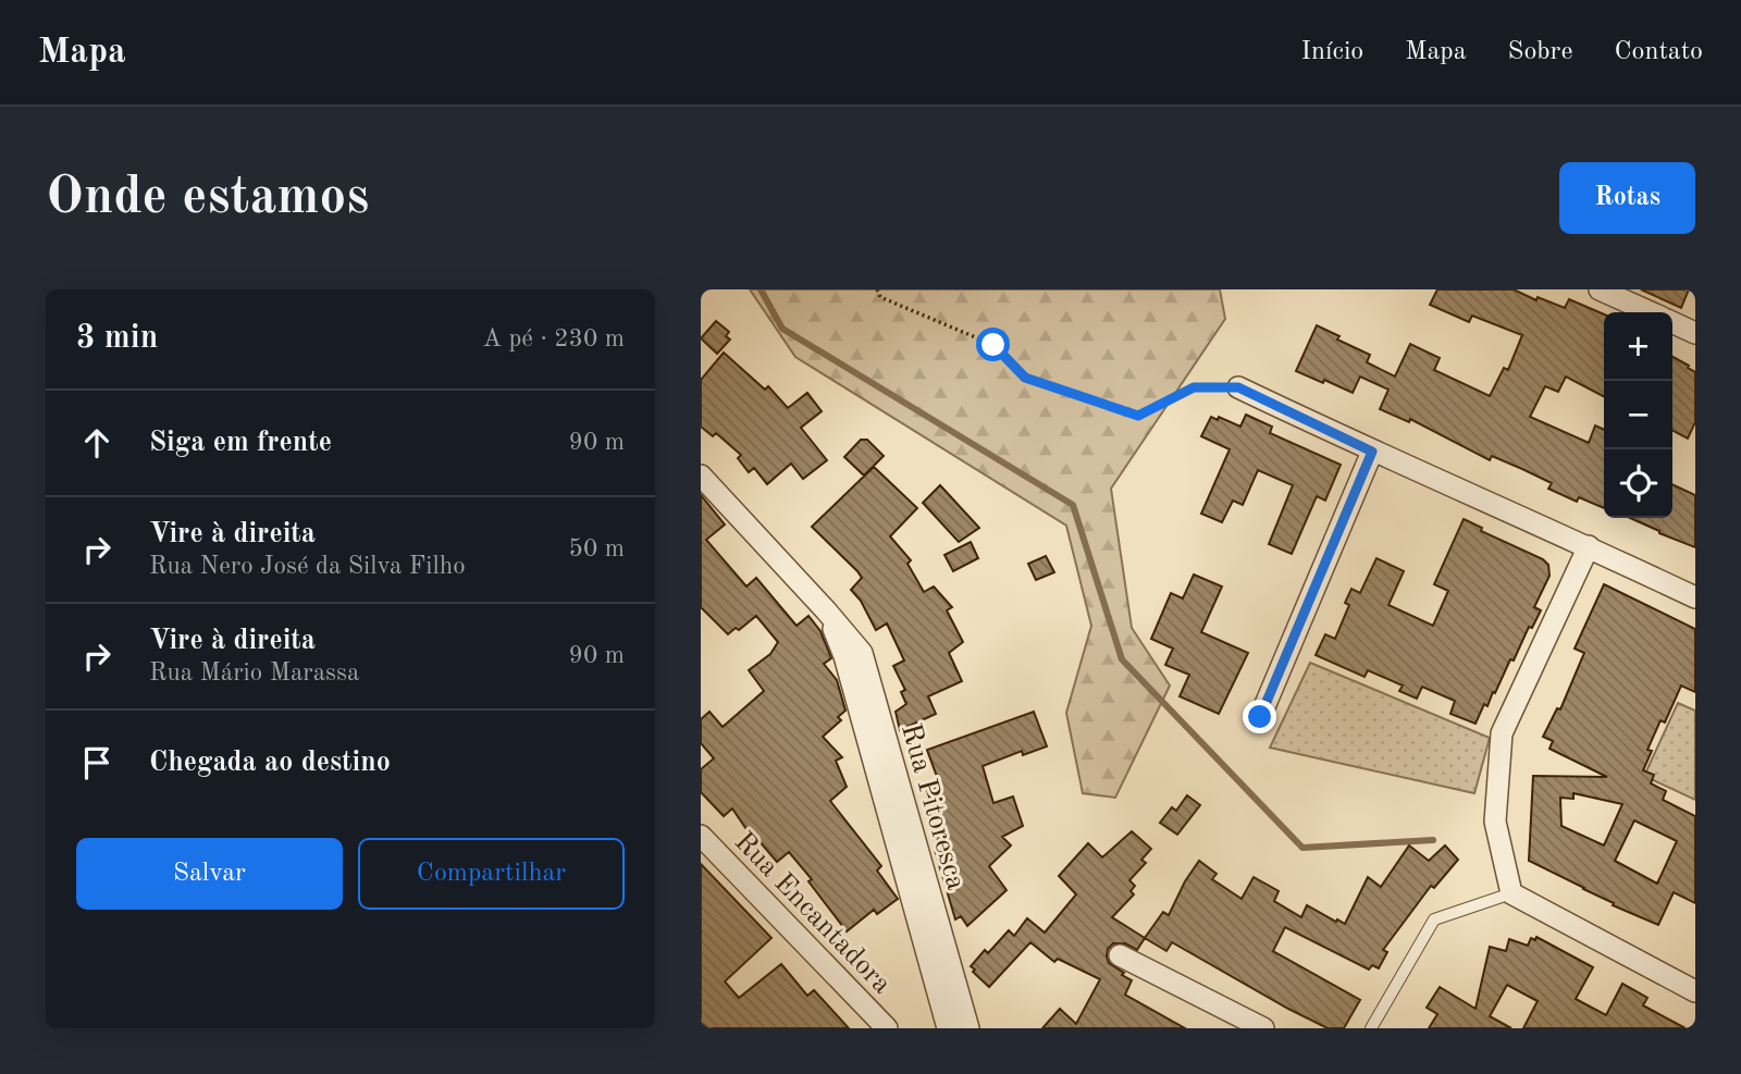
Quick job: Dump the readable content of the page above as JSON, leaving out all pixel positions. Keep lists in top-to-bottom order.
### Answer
{
  "streets": {
    "street": ["Rua Pitoresca", "Rua Encantadora"]
  },
  "page": {
    "header": "Mapa",
    "nav": [
      "Início",
      "Mapa",
      "Sobre",
      "Contato"
    ],
    "buttons": [
      "Rotas",
      ["Salvar", "Compartilhar"]
    ],
    "title": "Onde estamos",
    "heading": ["3 min", "A pé · 230 m"],
    "map_buttons": ["+", "−"],
    "list": [
      ["Siga em frente", "90 m"],
      ["Vire à direita", "Rua Nero José da Silva Filho", "50 m"],
      ["Vire à direita", "Rua Mário Marassa", "90 m"],
      "Chegada ao destino"
    ]
  }
}
